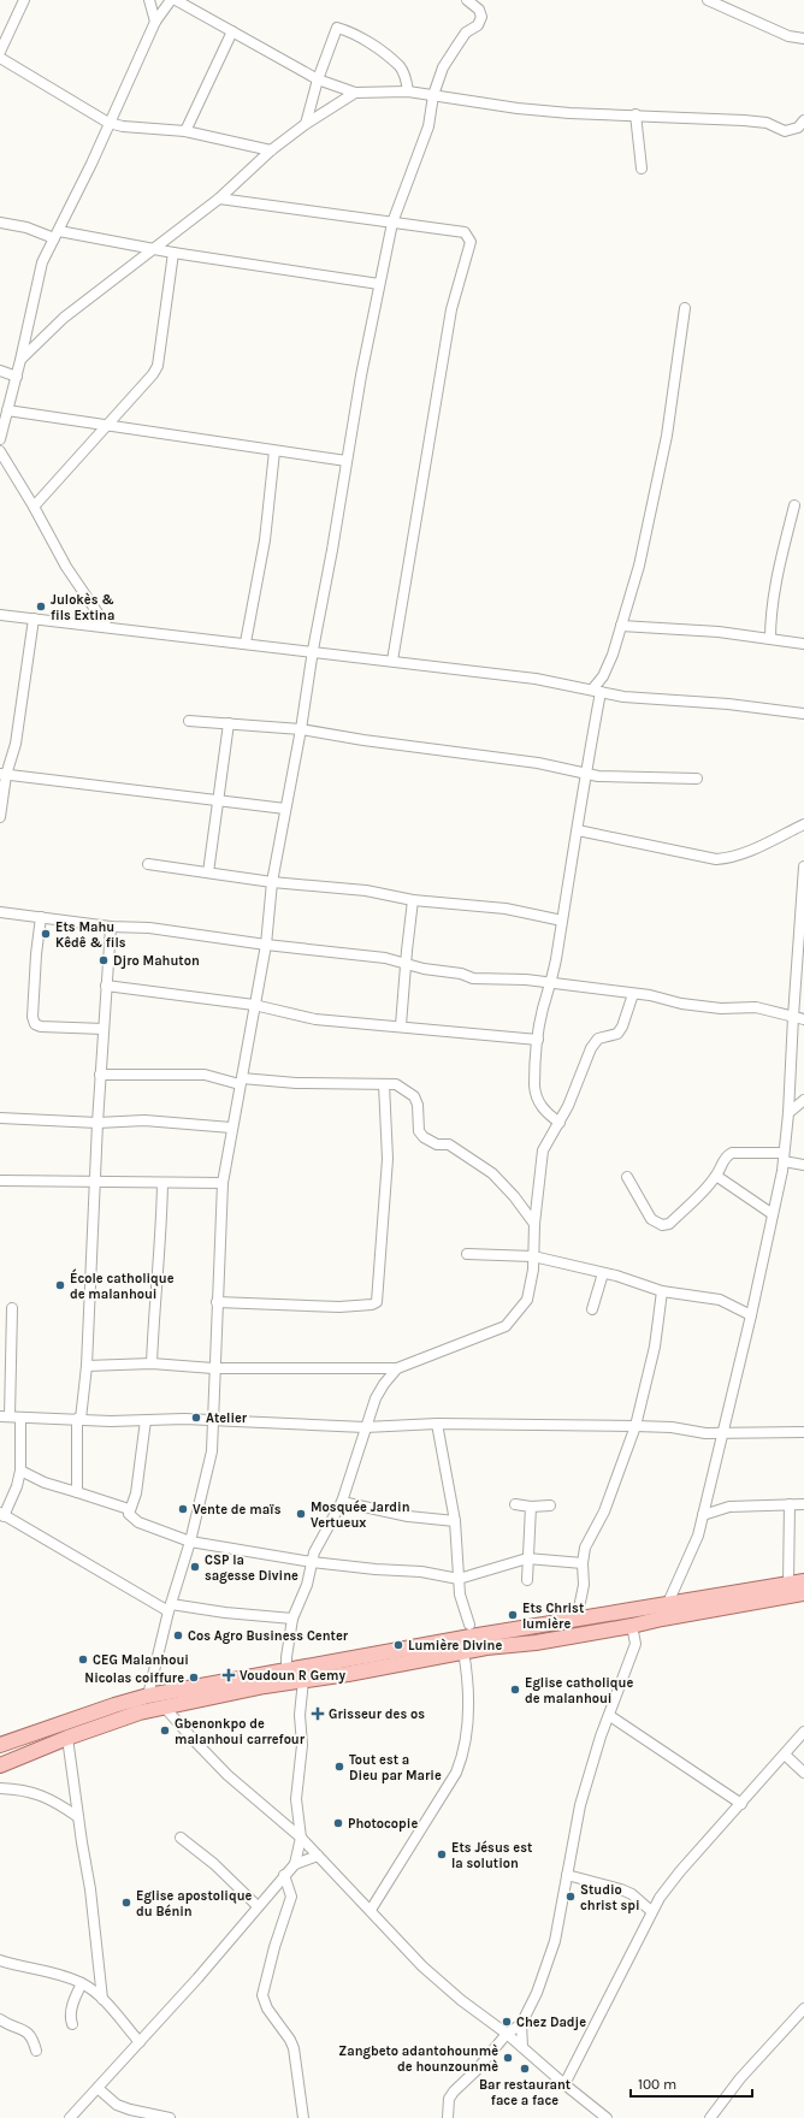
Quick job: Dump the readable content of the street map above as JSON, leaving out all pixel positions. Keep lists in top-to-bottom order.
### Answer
{
  "places": {
    "other": [
      "Julokès & fils Extina",
      "Ets Mahu Kêdê & fils",
      "Djro Mahuton",
      "École catholique de malanhoui",
      "Atelier",
      "Vente de maïs",
      "Mosquée Jardin Vertueux",
      "CSP la sagesse Divine",
      "Ets Christ lumière",
      "Cos Agro Business Center",
      "Lumière Divine",
      "CEG Malanhoui",
      "Nicolas coiffure",
      "Eglise catholique de malanhoui",
      "Gbenonkpo de malanhoui carrefour",
      "Tout est a Dieu par Marie",
      "Photocopie",
      "Ets Jésus est la solution",
      "Studio christ spi",
      "Eglise apostolique du Bénin",
      "Chez Dadje",
      "Zangbeto adantohounmè de hounzounmè",
      "Bar restaurant face a face"
    ],
    "health": ["Voudoun R Gemy", "Grisseur des os"]
  },
  "scale_bar": "100 m"
}
